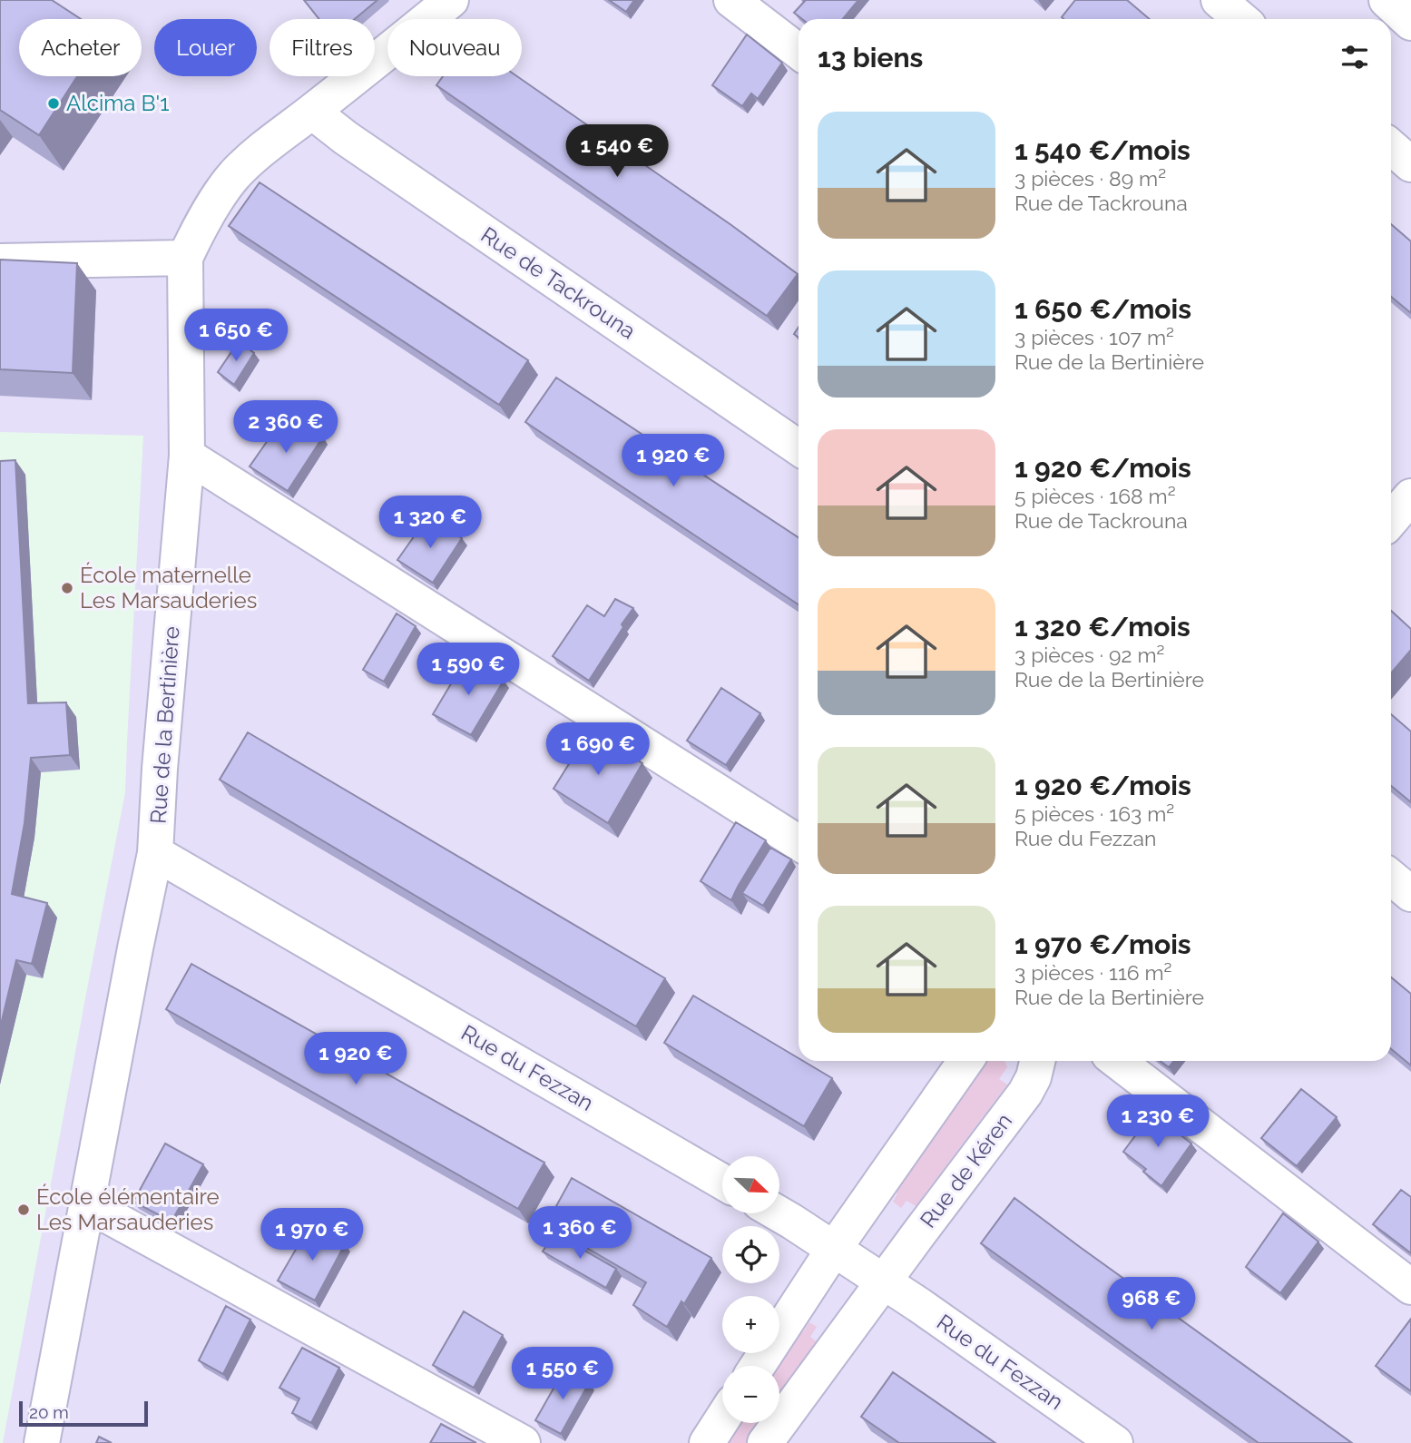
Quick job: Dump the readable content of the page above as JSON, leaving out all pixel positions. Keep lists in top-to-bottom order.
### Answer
{
  "streets": {
    "street": [
      "Rue de Tackrouna",
      "Rue de la Bertinière",
      "Rue du Fezzan",
      "Rue de Kéren"
    ]
  },
  "crossings": [
    ["Rue de Tackrouna", "Rue de la Bertinière"],
    ["Rue de la Bertinière", "Rue du Fezzan"],
    ["Rue du Fezzan", "Rue de Kéren"]
  ],
  "places": ["Alcima B'1", "École maternelle Les Marsauderies", "École élémentaire Les Marsauderies"],
  "scale_bar": "20 m",
  "north": "bottom right",
  "page": {
    "chip": [
      "Acheter",
      "Louer",
      "Filtres",
      "Nouveau"
    ],
    "heading": "13 biens",
    "list": [
      {
        "name": "1 540 €/mois",
        "note": "3 pièces · 89 m² · Rue de Tackrouna"
      },
      {
        "name": "1 650 €/mois",
        "note": "3 pièces · 107 m² · Rue de la Bertinière"
      },
      {
        "name": "1 920 €/mois",
        "note": "5 pièces · 168 m² · Rue de Tackrouna"
      },
      {
        "name": "1 320 €/mois",
        "note": "3 pièces · 92 m² · Rue de la Bertinière"
      },
      {
        "name": "1 920 €/mois",
        "note": "5 pièces · 163 m² · Rue du Fezzan"
      },
      {
        "name": "1 970 €/mois",
        "note": "3 pièces · 116 m² · Rue de la Bertinière"
      }
    ],
    "price": [
      "1 540 €",
      "1 650 €",
      "2 360 €",
      "1 920 €",
      "1 320 €",
      "1 590 €",
      "1 690 €",
      "1 920 €",
      "1 230 €",
      "1 360 €",
      "1 970 €",
      "968 €",
      "1 550 €"
    ],
    "map_buttons": ["+", "−"],
    "scale": "20 m"
  }
}
